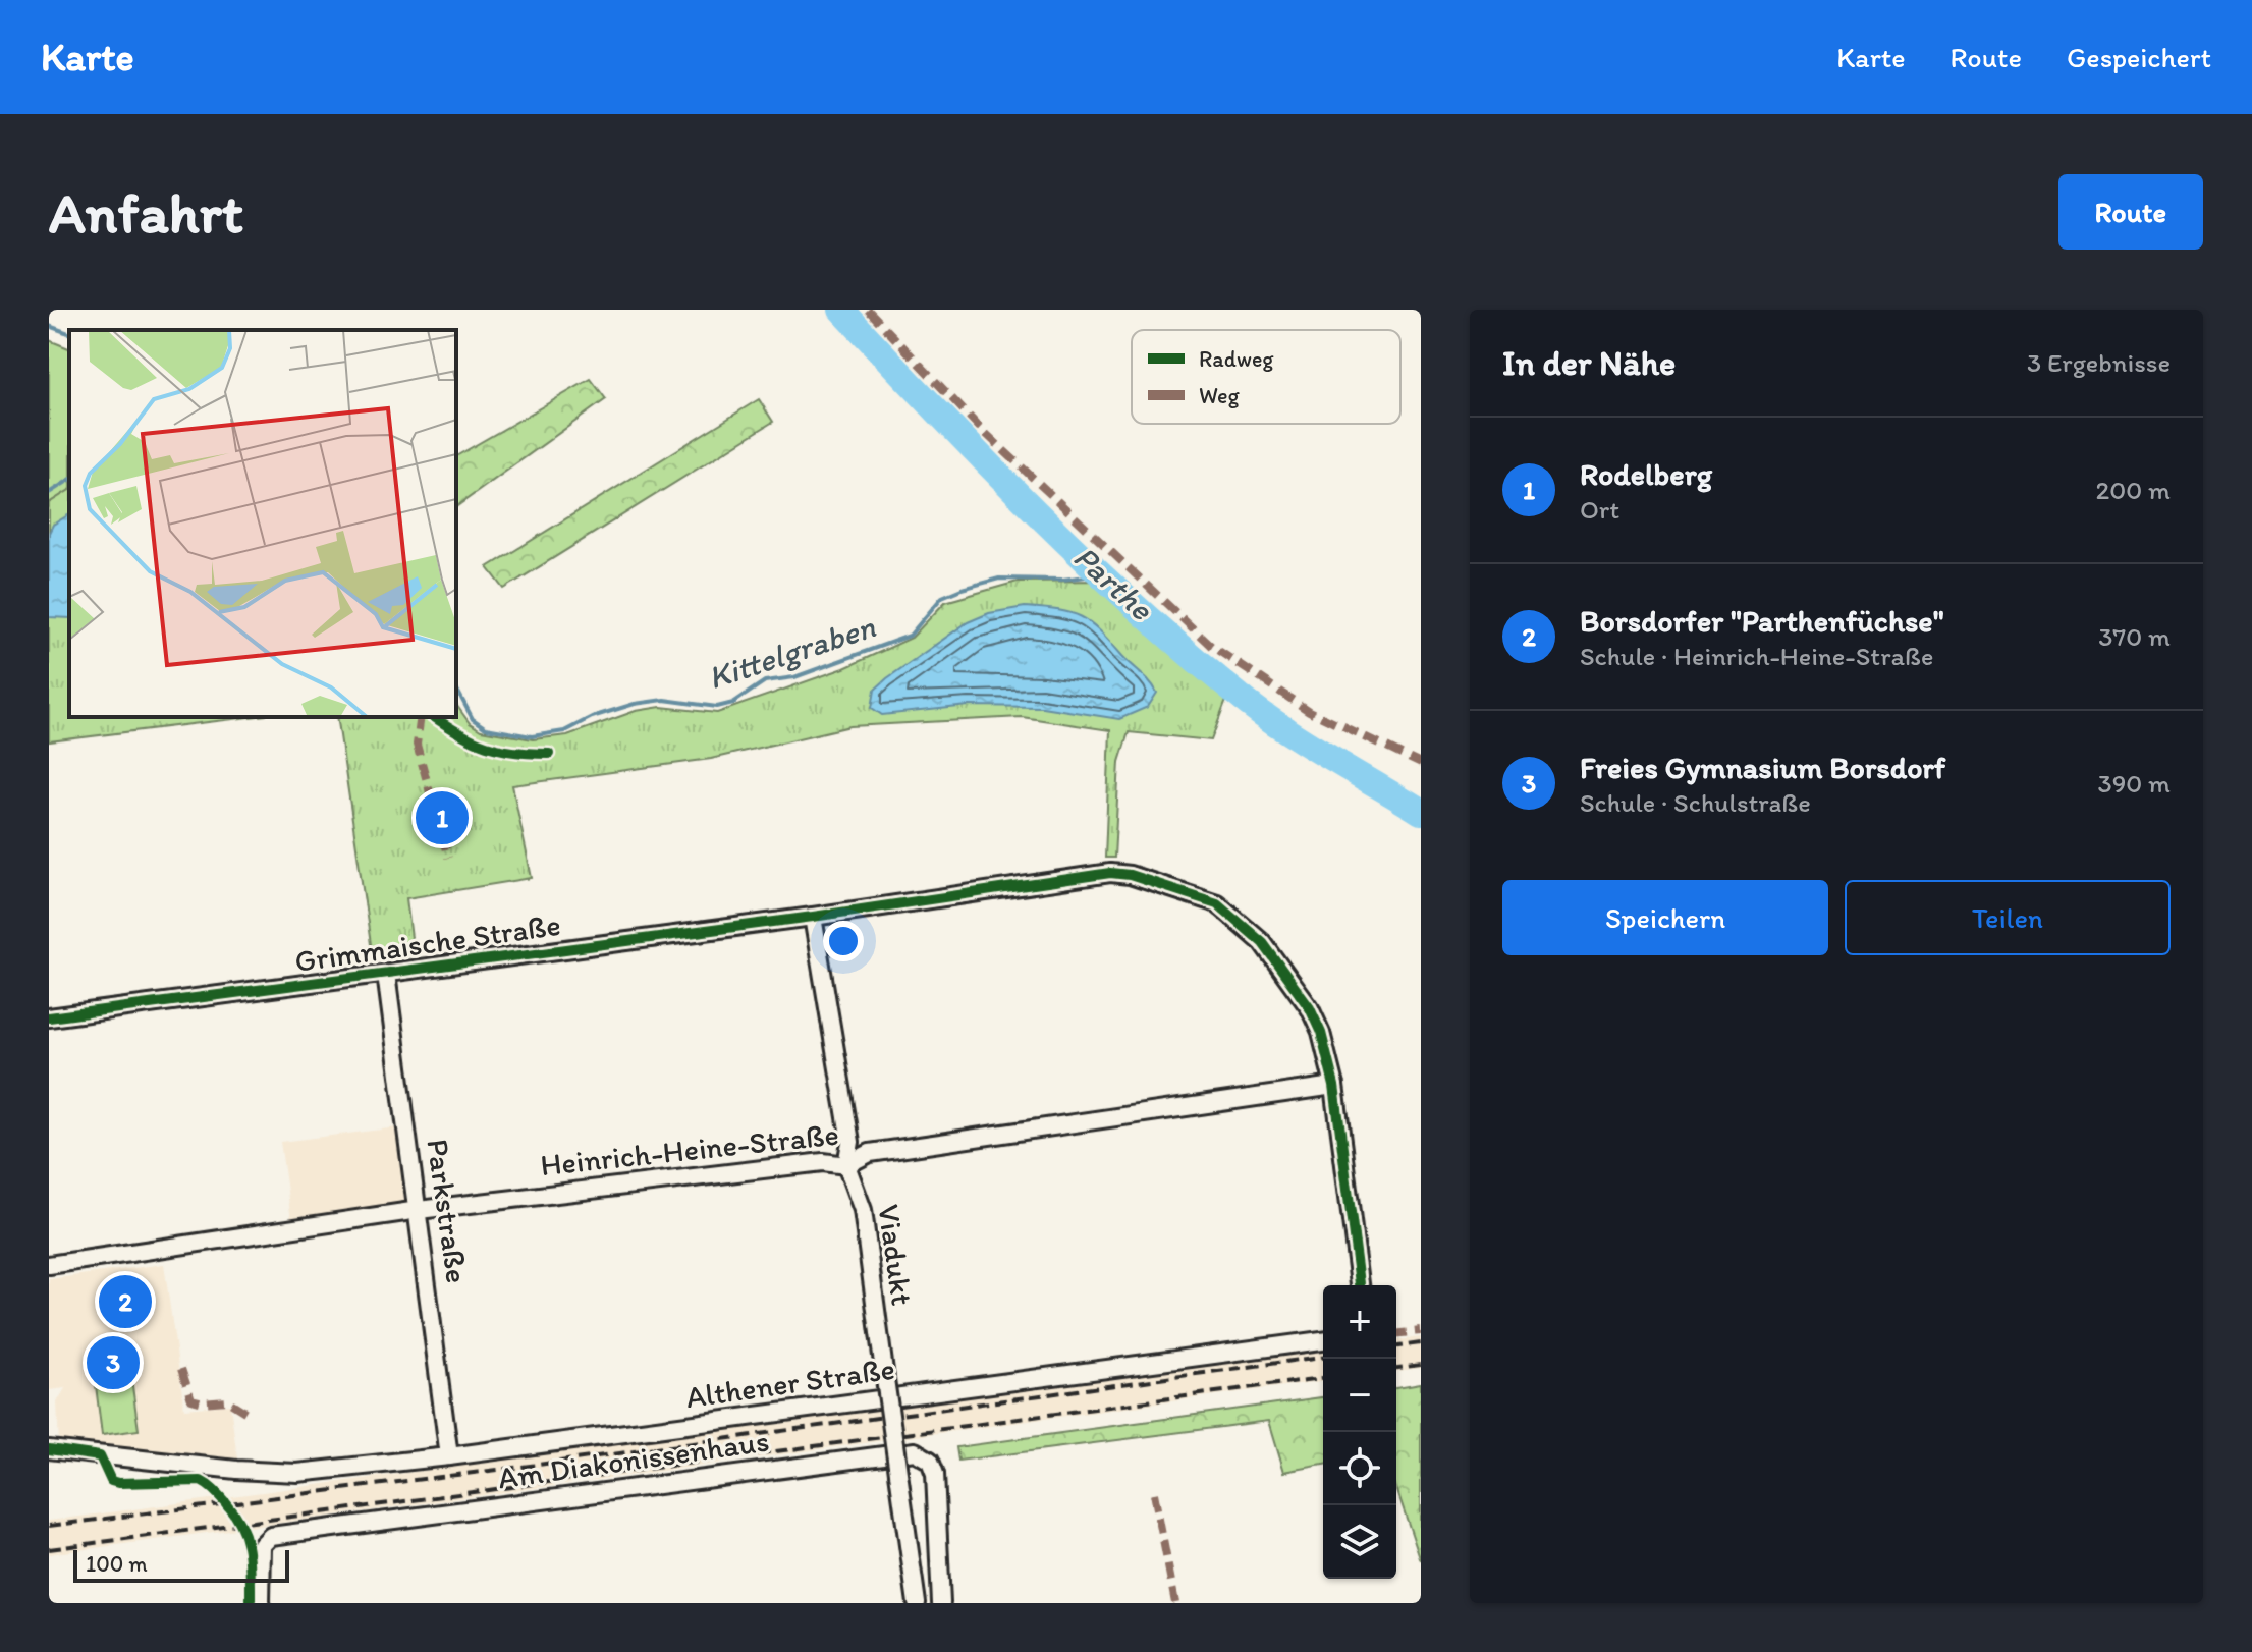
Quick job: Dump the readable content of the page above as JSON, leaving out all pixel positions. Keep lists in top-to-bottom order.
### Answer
{
  "streets": {
    "street": [
      "Grimmaische Straße",
      "Heinrich-Heine-Straße",
      "Parkstraße",
      "Viadukt",
      "Althener Straße",
      "Am Diakonissenhaus"
    ]
  },
  "crossings": [
    ["Grimmaische Straße", "Heinrich-Heine-Straße"],
    ["Grimmaische Straße", "Parkstraße"],
    ["Grimmaische Straße", "Viadukt"],
    ["Heinrich-Heine-Straße", "Parkstraße"],
    ["Heinrich-Heine-Straße", "Viadukt"],
    ["Parkstraße", "Althener Straße"]
  ],
  "water": ["Parthe", "Kittelgraben"],
  "legend": ["Radweg", "Weg"],
  "scale_bar": "100 m",
  "page": {
    "header": "Karte",
    "nav": ["Karte", "Route", "Gespeichert"],
    "buttons": [
      "Route",
      ["Speichern", "Teilen"]
    ],
    "title": "Anfahrt",
    "heading": ["In der Nähe", "3 Ergebnisse"],
    "list": [
      {
        "mark": "1",
        "name": "Rodelberg",
        "note": "Ort",
        "value": "200 m"
      },
      {
        "mark": "2",
        "name": "Borsdorfer \"Parthenfüchse\"",
        "note": "Schule · Heinrich-Heine-Straße",
        "value": "370 m"
      },
      {
        "mark": "3",
        "name": "Freies Gymnasium Borsdorf",
        "note": "Schule · Schulstraße",
        "value": "390 m"
      }
    ],
    "pins": ["1", "2", "3"],
    "map_buttons": ["+", "−"],
    "scale": "100 m"
  }
}
